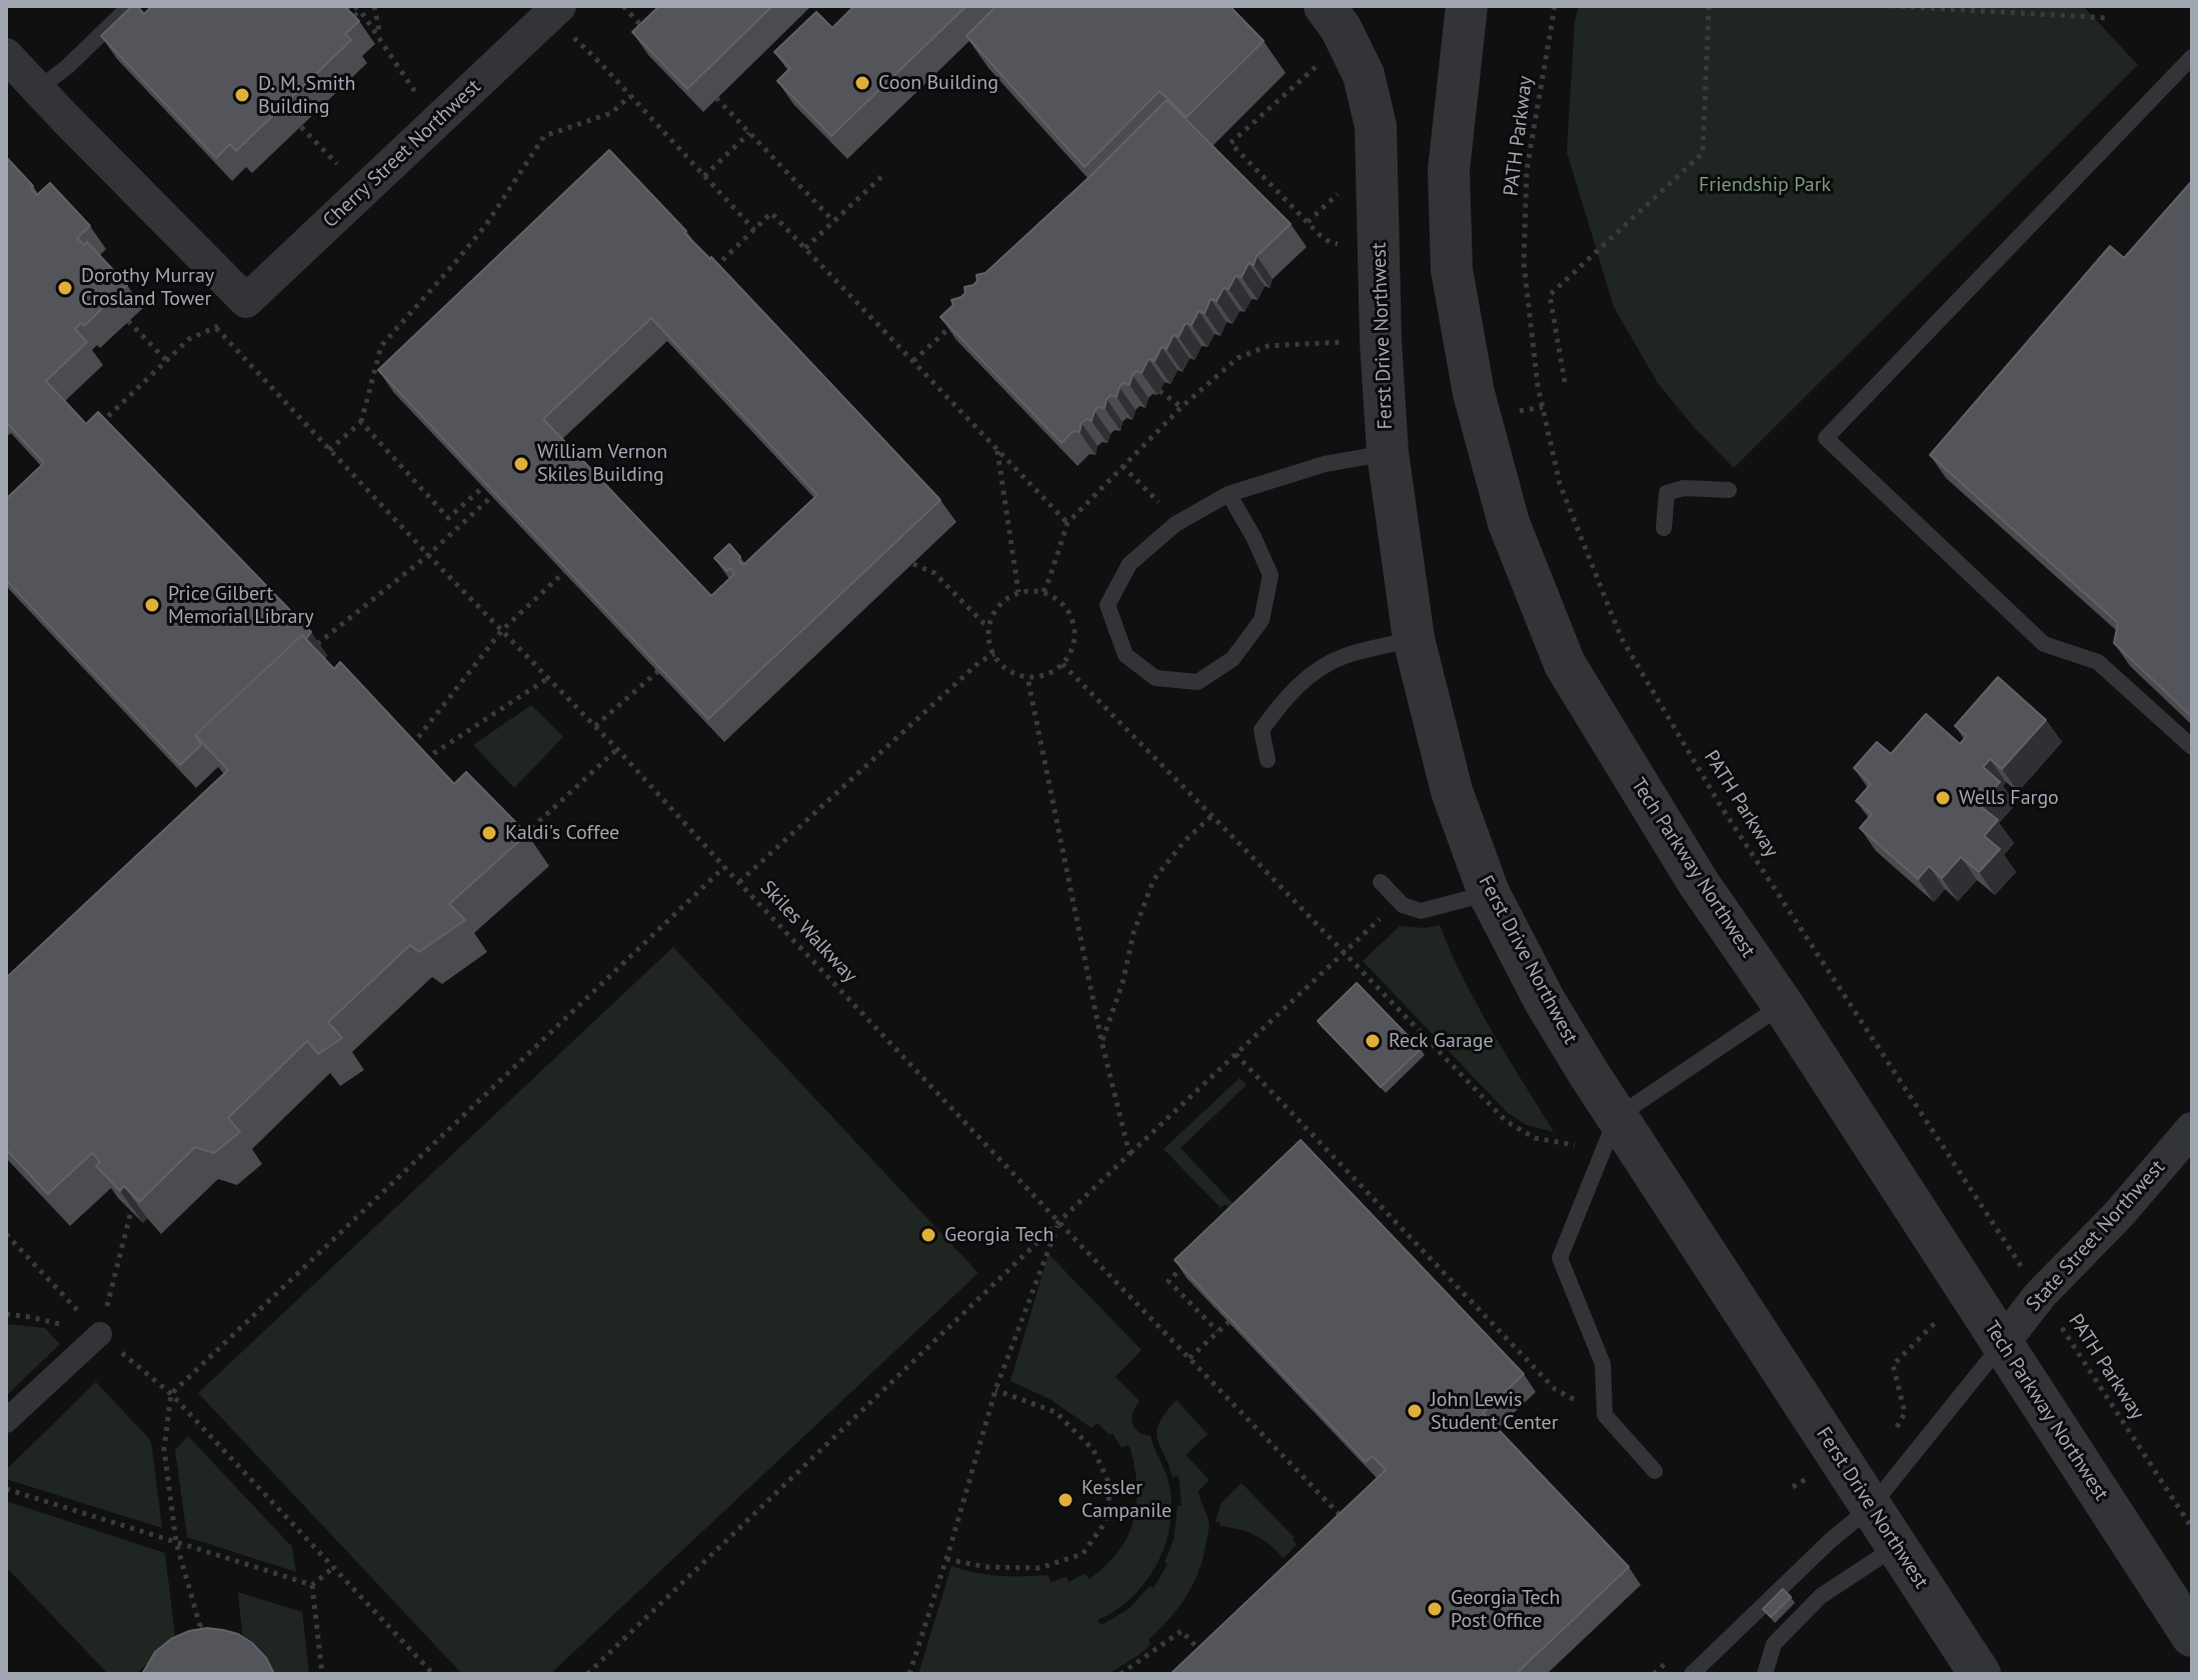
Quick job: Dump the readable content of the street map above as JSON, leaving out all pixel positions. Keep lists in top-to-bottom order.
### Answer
{
  "streets": {
    "street": [
      "Cherry Street Northwest",
      "Ferst Drive Northwest",
      "Tech Parkway Northwest",
      "State Street Northwest"
    ],
    "path": ["PATH Parkway", "Skiles Walkway"]
  },
  "crossings": [
    ["PATH Parkway", "State Street Northwest"],
    ["Tech Parkway Northwest", "State Street Northwest"]
  ],
  "parks": ["Friendship Park"],
  "places": [
    "Coon Building",
    "D. M. Smith Building",
    "Dorothy Murray Crosland Tower",
    "William Vernon Skiles Building",
    "Price Gilbert Memorial Library",
    "Wells Fargo",
    "Kaldi's Coffee",
    "Reck Garage",
    "Georgia Tech",
    "John Lewis Student Center",
    "Kessler Campanile",
    "Georgia Tech Post Office"
  ]
}
